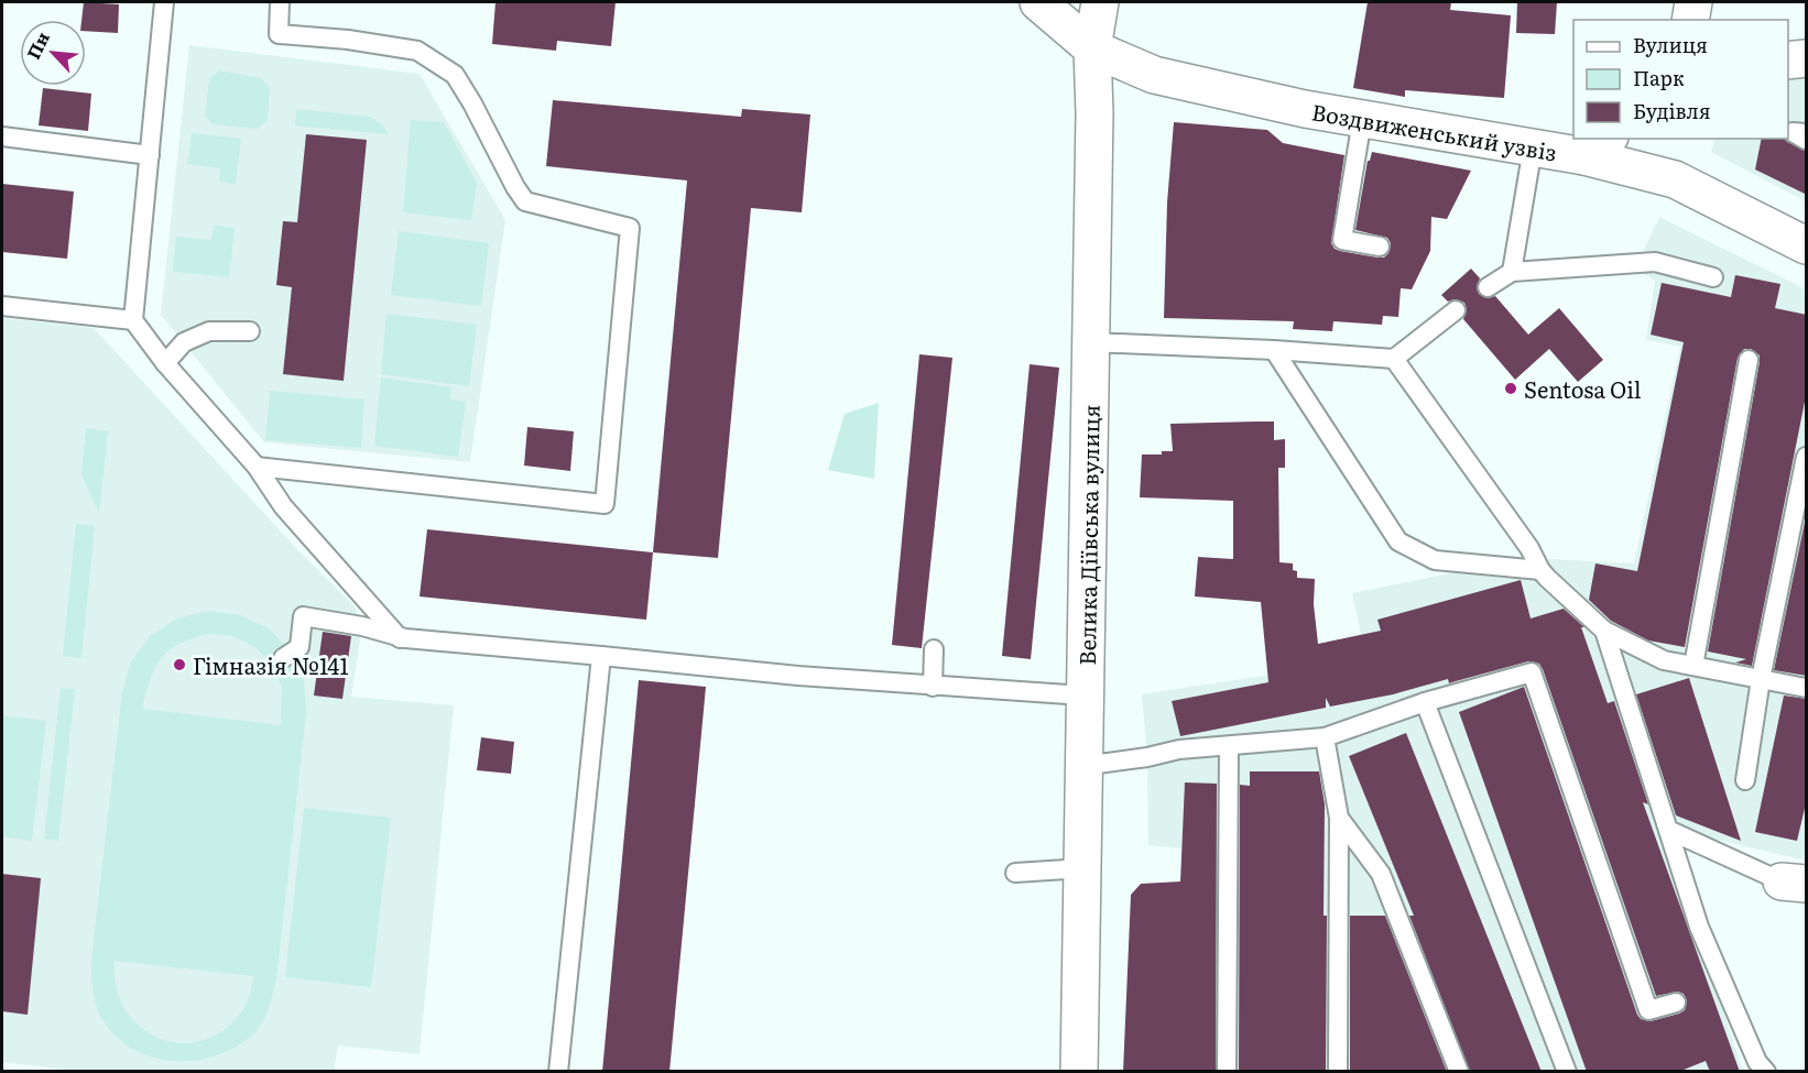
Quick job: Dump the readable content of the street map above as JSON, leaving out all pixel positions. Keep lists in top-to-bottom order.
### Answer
{
  "streets": {
    "street": ["Воздвиженський узвіз", "Велика Діївська вулиця"]
  },
  "crossings": [
    ["Воздвиженський узвіз", "Велика Діївська вулиця"]
  ],
  "places": ["Sentosa Oil", "Гімназія №141"],
  "legend": ["Вулиця", "Парк", "Будівля"],
  "north": "top left"
}
